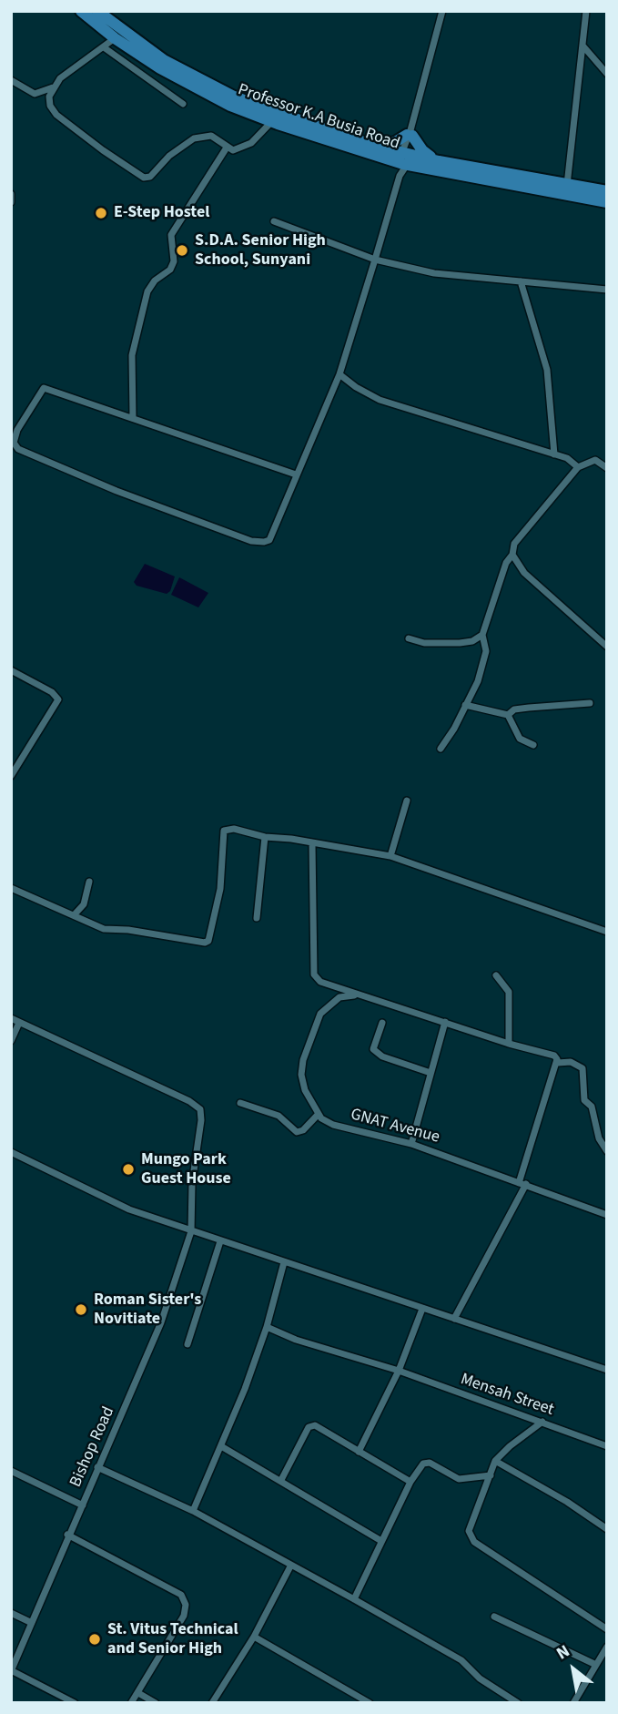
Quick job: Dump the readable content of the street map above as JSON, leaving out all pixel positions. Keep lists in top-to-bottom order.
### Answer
{
  "streets": {
    "main road": ["Professor K.A Busia Road"],
    "street": ["GNAT Avenue", "Mensah Street", "Bishop Road"]
  },
  "places": [
    "E-Step Hostel",
    "S.D.A. Senior High School, Sunyani",
    "Mungo Park Guest House",
    "Roman Sister's Novitiate",
    "St. Vitus Technical and Senior High"
  ],
  "north": "top left"
}
